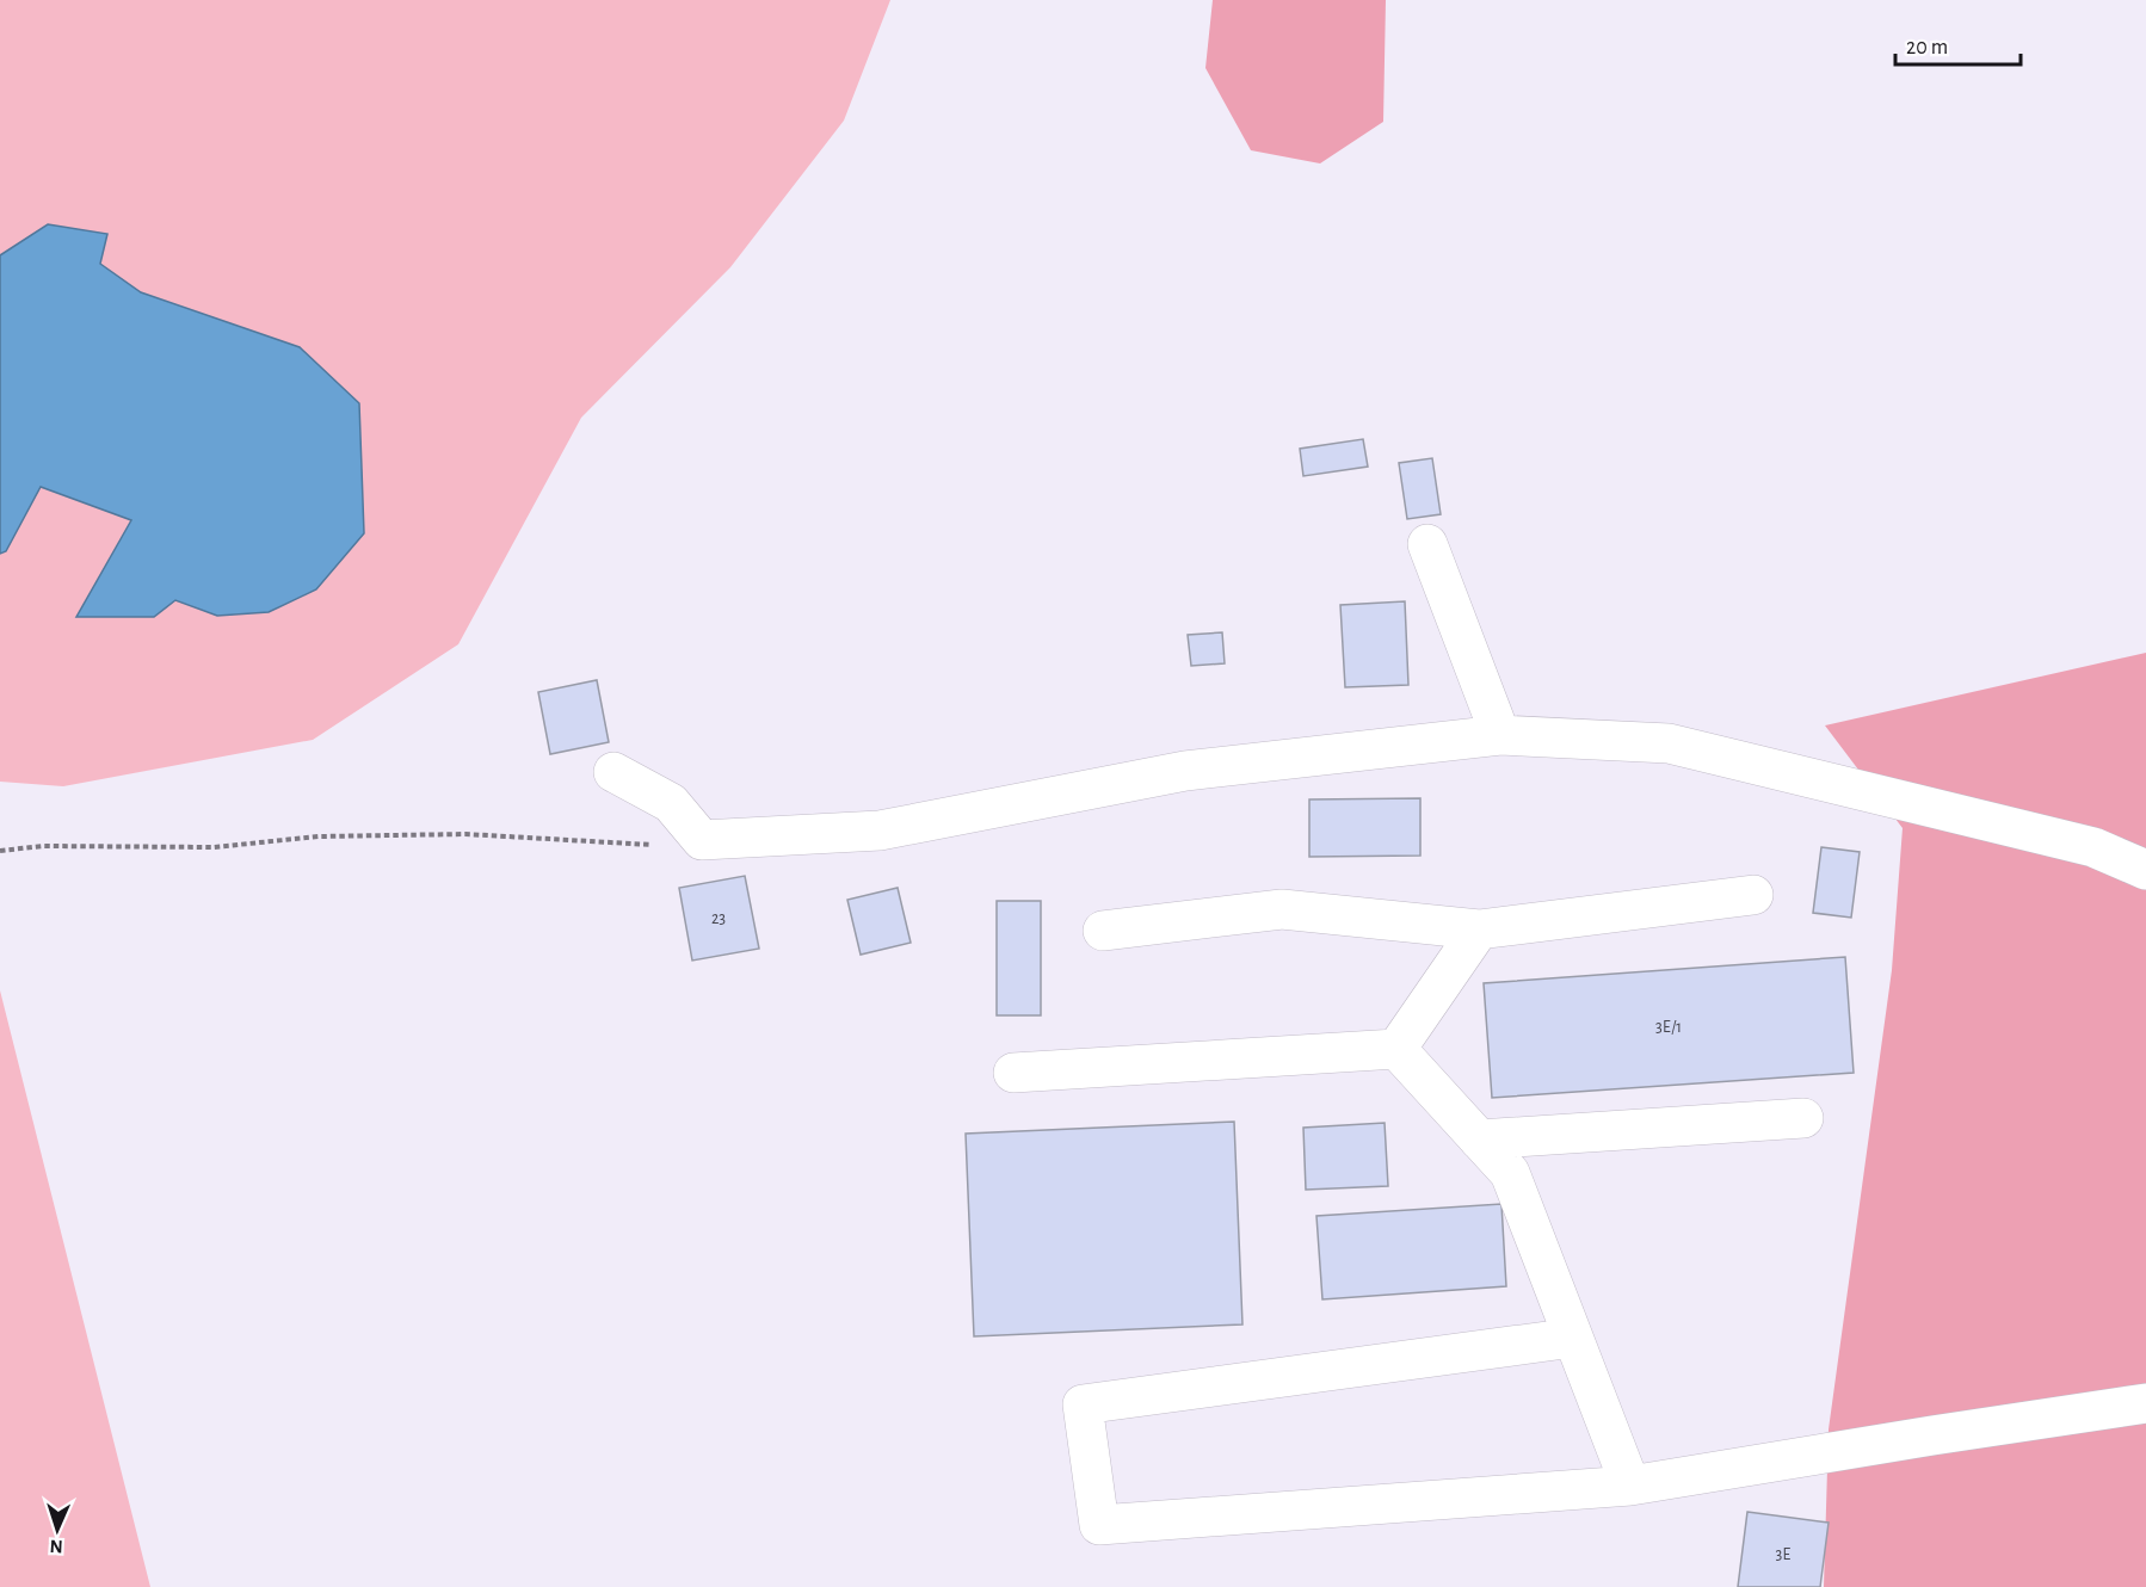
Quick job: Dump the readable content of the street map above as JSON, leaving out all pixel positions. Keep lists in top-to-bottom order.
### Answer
{
  "house_numbers": ["23", "3Е/1", "3Е"],
  "scale_bar": "20 m",
  "north": "bottom"
}
